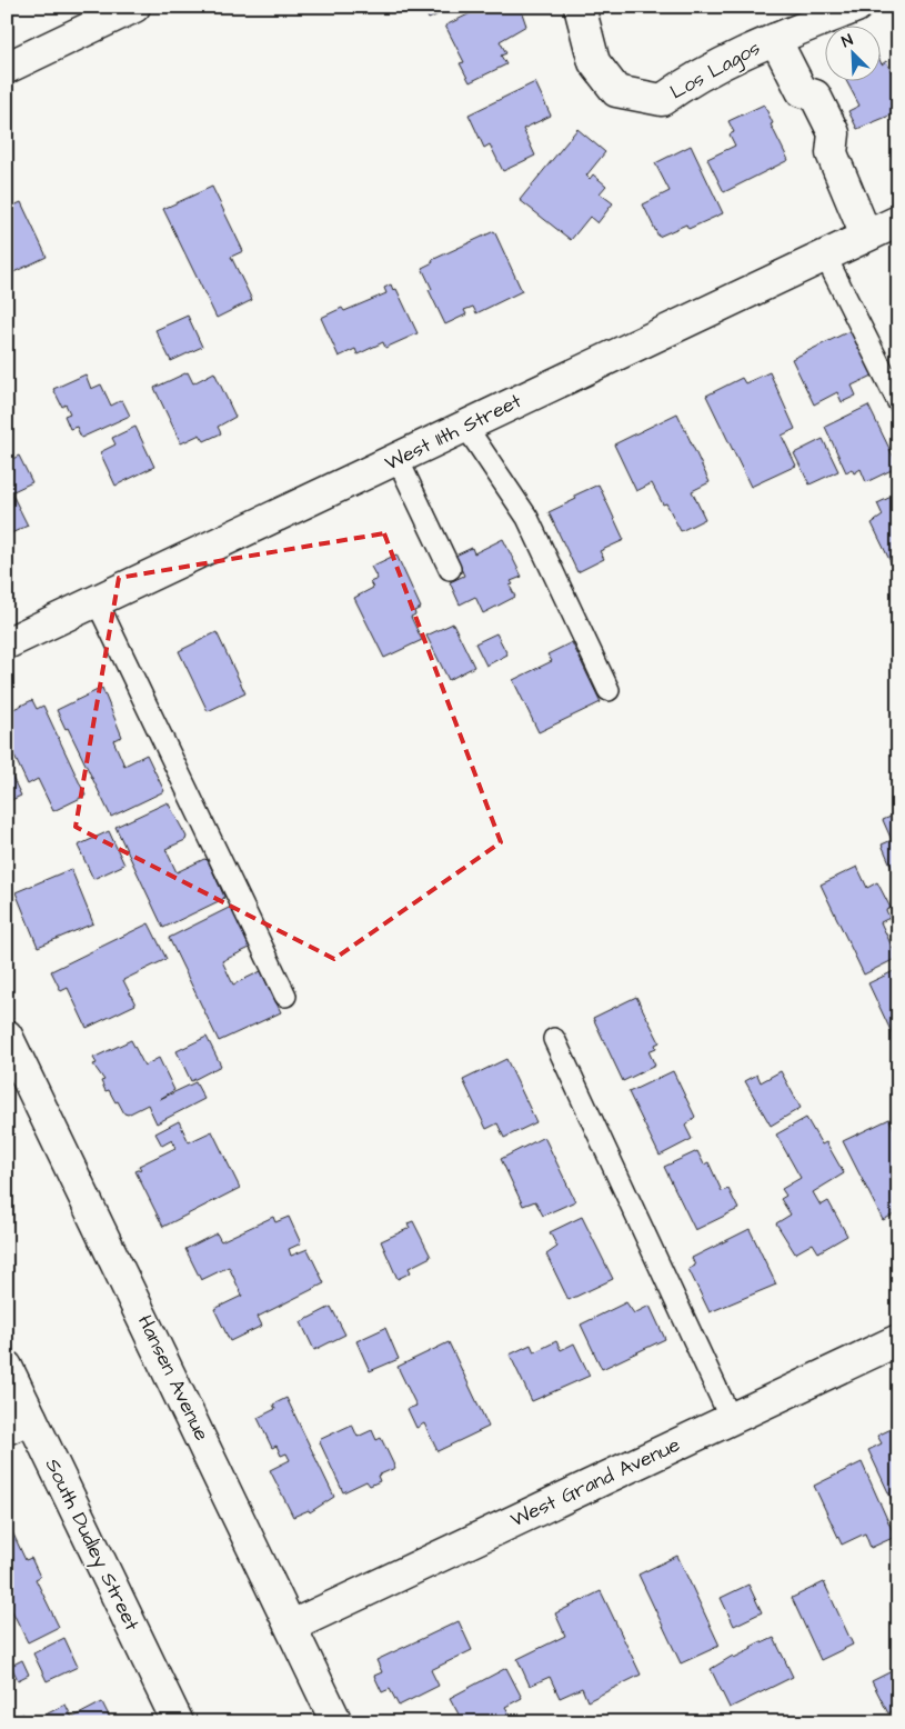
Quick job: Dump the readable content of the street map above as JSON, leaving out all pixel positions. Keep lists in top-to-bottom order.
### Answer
{
  "streets": {
    "street": [
      "Los Lagos",
      "West 11th Street",
      "Hansen Avenue",
      "West Grand Avenue",
      "South Dudley Street"
    ]
  },
  "crossings": [
    ["Hansen Avenue", "West Grand Avenue"]
  ],
  "north": "top left"
}
